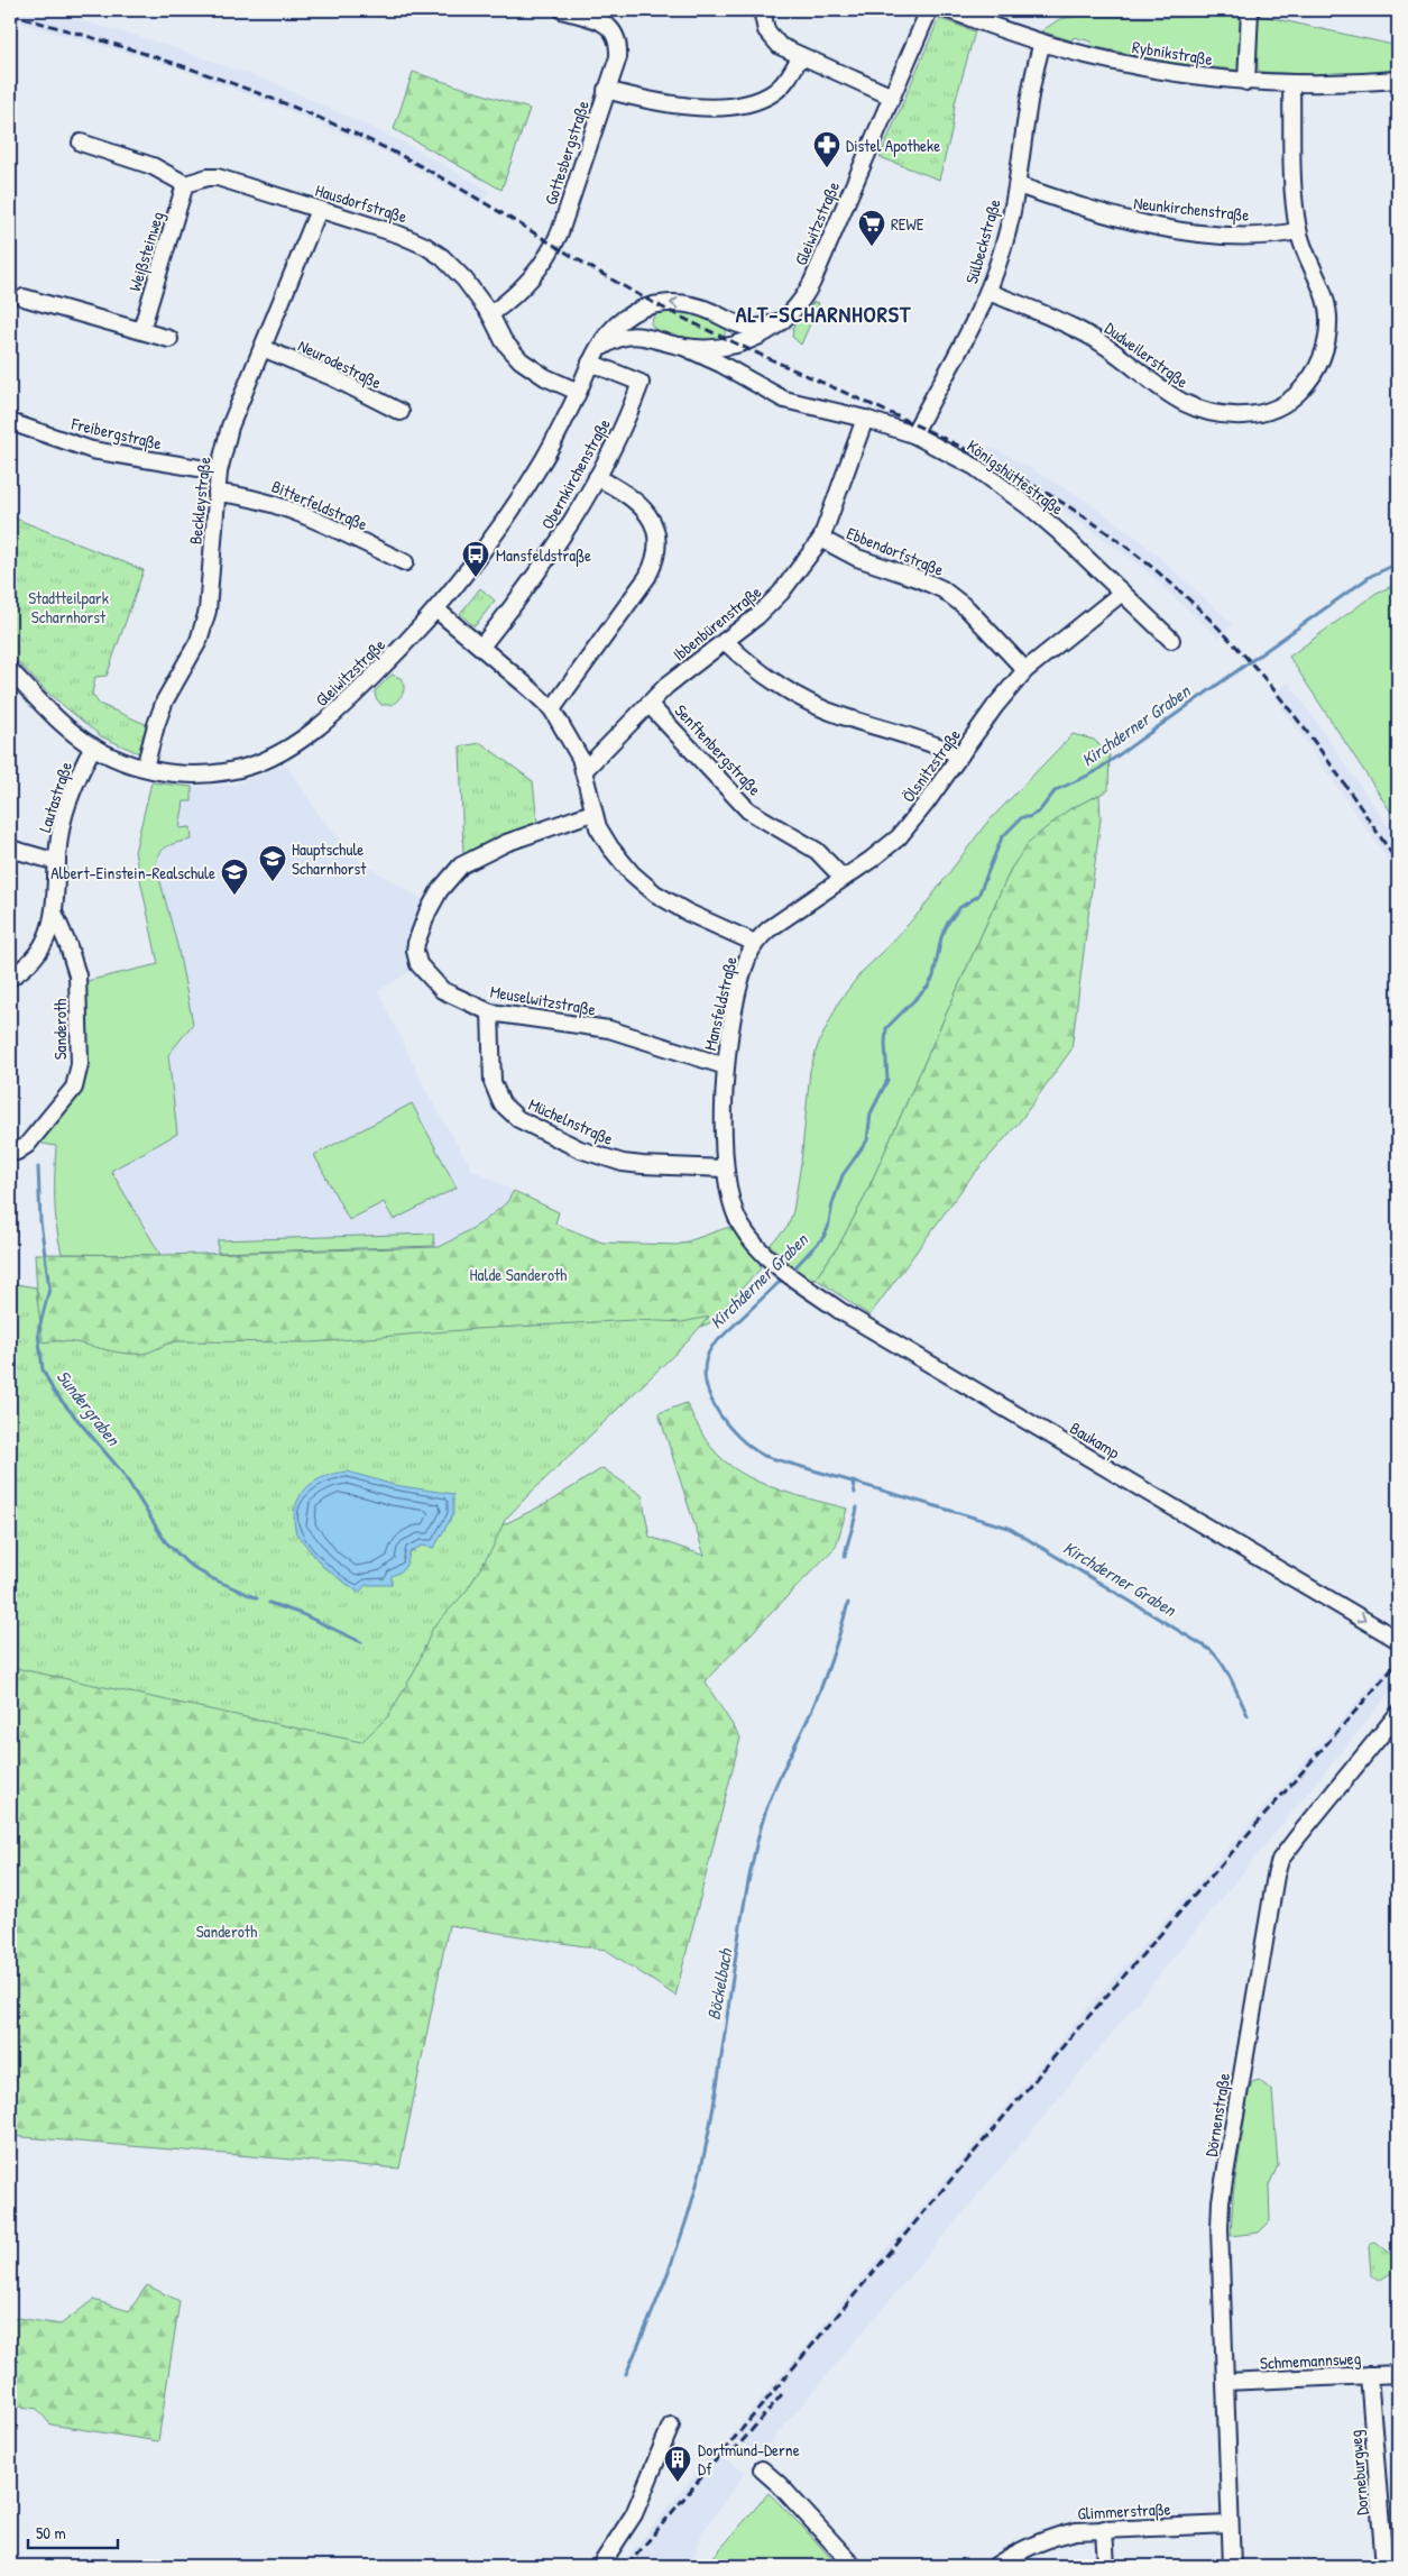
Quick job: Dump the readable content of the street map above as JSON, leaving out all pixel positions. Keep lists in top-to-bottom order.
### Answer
{
  "streets": {
    "street": [
      "Rybnikstraße",
      "Gottesbergstraße",
      "Hausdorfstraße",
      "Neunkirchenstraße",
      "Gleiwitzstraße",
      "Sülbeckstraße",
      "Weißsteinweg",
      "Dudweilerstraße",
      "Neurodestraße",
      "Freibergstraße",
      "Obernkirchenstraße",
      "Königshüttestraße",
      "Beckleystraße",
      "Bitterfeldstraße",
      "Ebbendorfstraße",
      "Ibbenbürenstraße",
      "Senftenbergstraße",
      "Ölsnitzstraße",
      "Lautastraße",
      "Meuselwitzstraße",
      "Mansfeldstraße",
      "Sanderoth",
      "Müchelnstraße",
      "Baukamp",
      "Dörnenstraße",
      "Schmemannsweg",
      "Dorneburgweg",
      "Glimmerstraße"
    ]
  },
  "crossings": [
    ["Rybnikstraße", "Sülbeckstraße"],
    ["Rybnikstraße", "Dudweilerstraße"],
    ["Gottesbergstraße", "Hausdorfstraße"],
    ["Hausdorfstraße", "Gleiwitzstraße"],
    ["Hausdorfstraße", "Weißsteinweg"],
    ["Hausdorfstraße", "Beckleystraße"],
    ["Neunkirchenstraße", "Sülbeckstraße"],
    ["Neunkirchenstraße", "Dudweilerstraße"],
    ["Gleiwitzstraße", "Obernkirchenstraße"],
    ["Gleiwitzstraße", "Königshüttestraße"],
    ["Gleiwitzstraße", "Beckleystraße"],
    ["Gleiwitzstraße", "Lautastraße"],
    ["Gleiwitzstraße", "Mansfeldstraße"],
    ["Sülbeckstraße", "Dudweilerstraße"],
    ["Sülbeckstraße", "Königshüttestraße"],
    ["Neurodestraße", "Beckleystraße"],
    ["Freibergstraße", "Beckleystraße"],
    ["Obernkirchenstraße", "Mansfeldstraße"],
    ["Königshüttestraße", "Ibbenbürenstraße"],
    ["Königshüttestraße", "Ölsnitzstraße"],
    ["Beckleystraße", "Bitterfeldstraße"],
    ["Ebbendorfstraße", "Ibbenbürenstraße"],
    ["Ebbendorfstraße", "Ölsnitzstraße"],
    ["Ibbenbürenstraße", "Senftenbergstraße"],
    ["Ibbenbürenstraße", "Mansfeldstraße"],
    ["Senftenbergstraße", "Ölsnitzstraße"],
    ["Ölsnitzstraße", "Mansfeldstraße"],
    ["Lautastraße", "Sanderoth"],
    ["Meuselwitzstraße", "Mansfeldstraße"],
    ["Meuselwitzstraße", "Müchelnstraße"],
    ["Mansfeldstraße", "Müchelnstraße"],
    ["Mansfeldstraße", "Baukamp"],
    ["Dörnenstraße", "Schmemannsweg"],
    ["Dörnenstraße", "Glimmerstraße"],
    ["Schmemannsweg", "Dorneburgweg"]
  ],
  "one_way": ["Baukamp"],
  "districts": ["ALT-SCHARNHORST"],
  "water": ["Kirchderner Graben", "Sundergraben", "Böckelbach"],
  "parks": ["Stadtteilpark Scharnhorst", "Halde Sanderoth", "Sanderoth"],
  "places": {
    "pharmacy": ["Distel Apotheke"],
    "supermarket": ["REWE"],
    "bus stop": ["Mansfeldstraße"],
    "school or university": ["Hauptschule Scharnhorst", "Albert-Einstein-Realschule"],
    "building": ["Dortmund-Derne Df"]
  },
  "scale_bar": "50 m"
}
